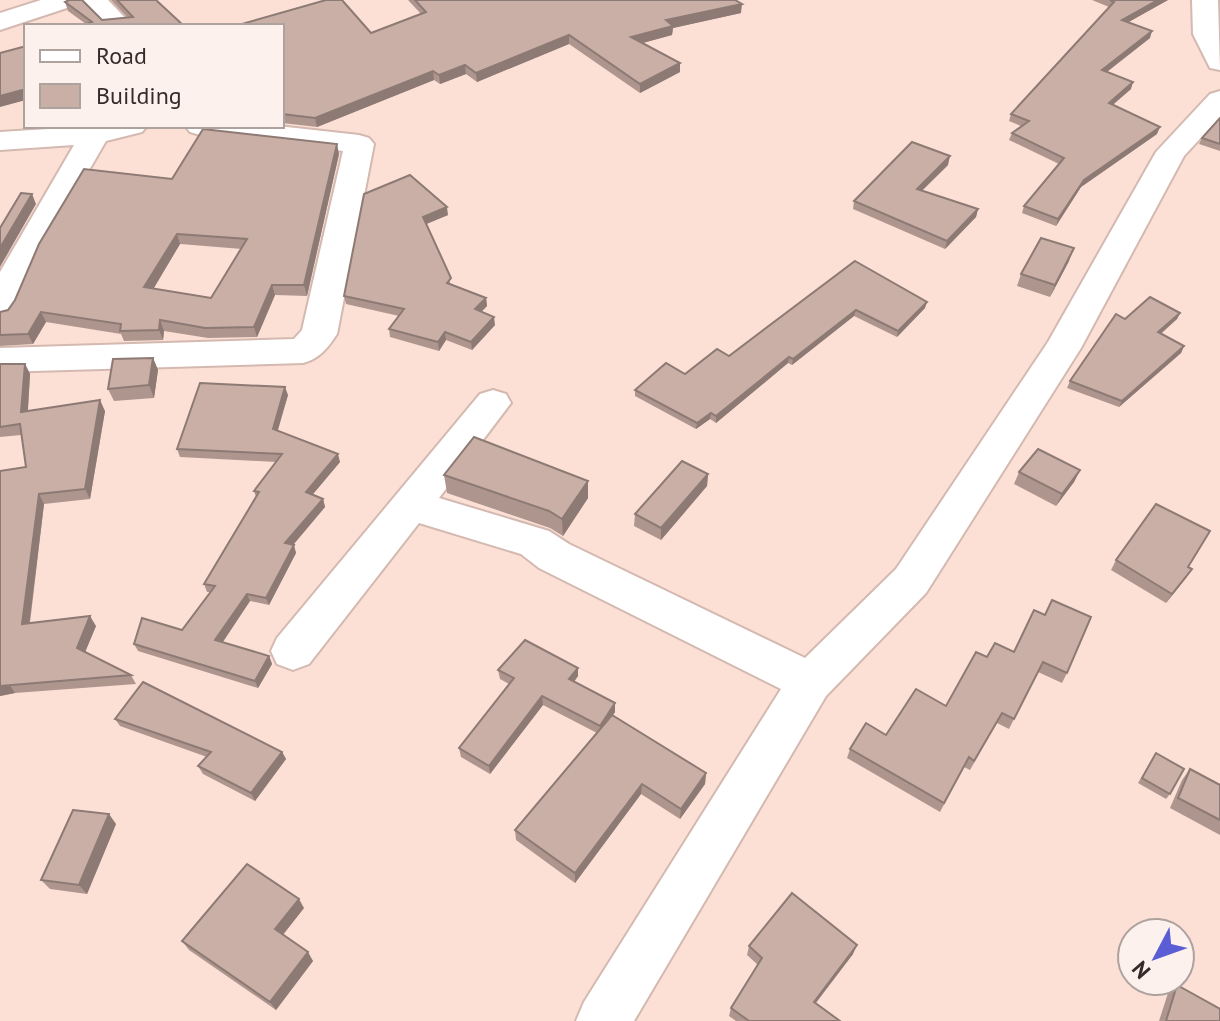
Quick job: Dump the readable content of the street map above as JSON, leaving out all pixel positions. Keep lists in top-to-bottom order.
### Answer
{
  "legend": ["Road", "Building"],
  "north": "bottom left"
}
